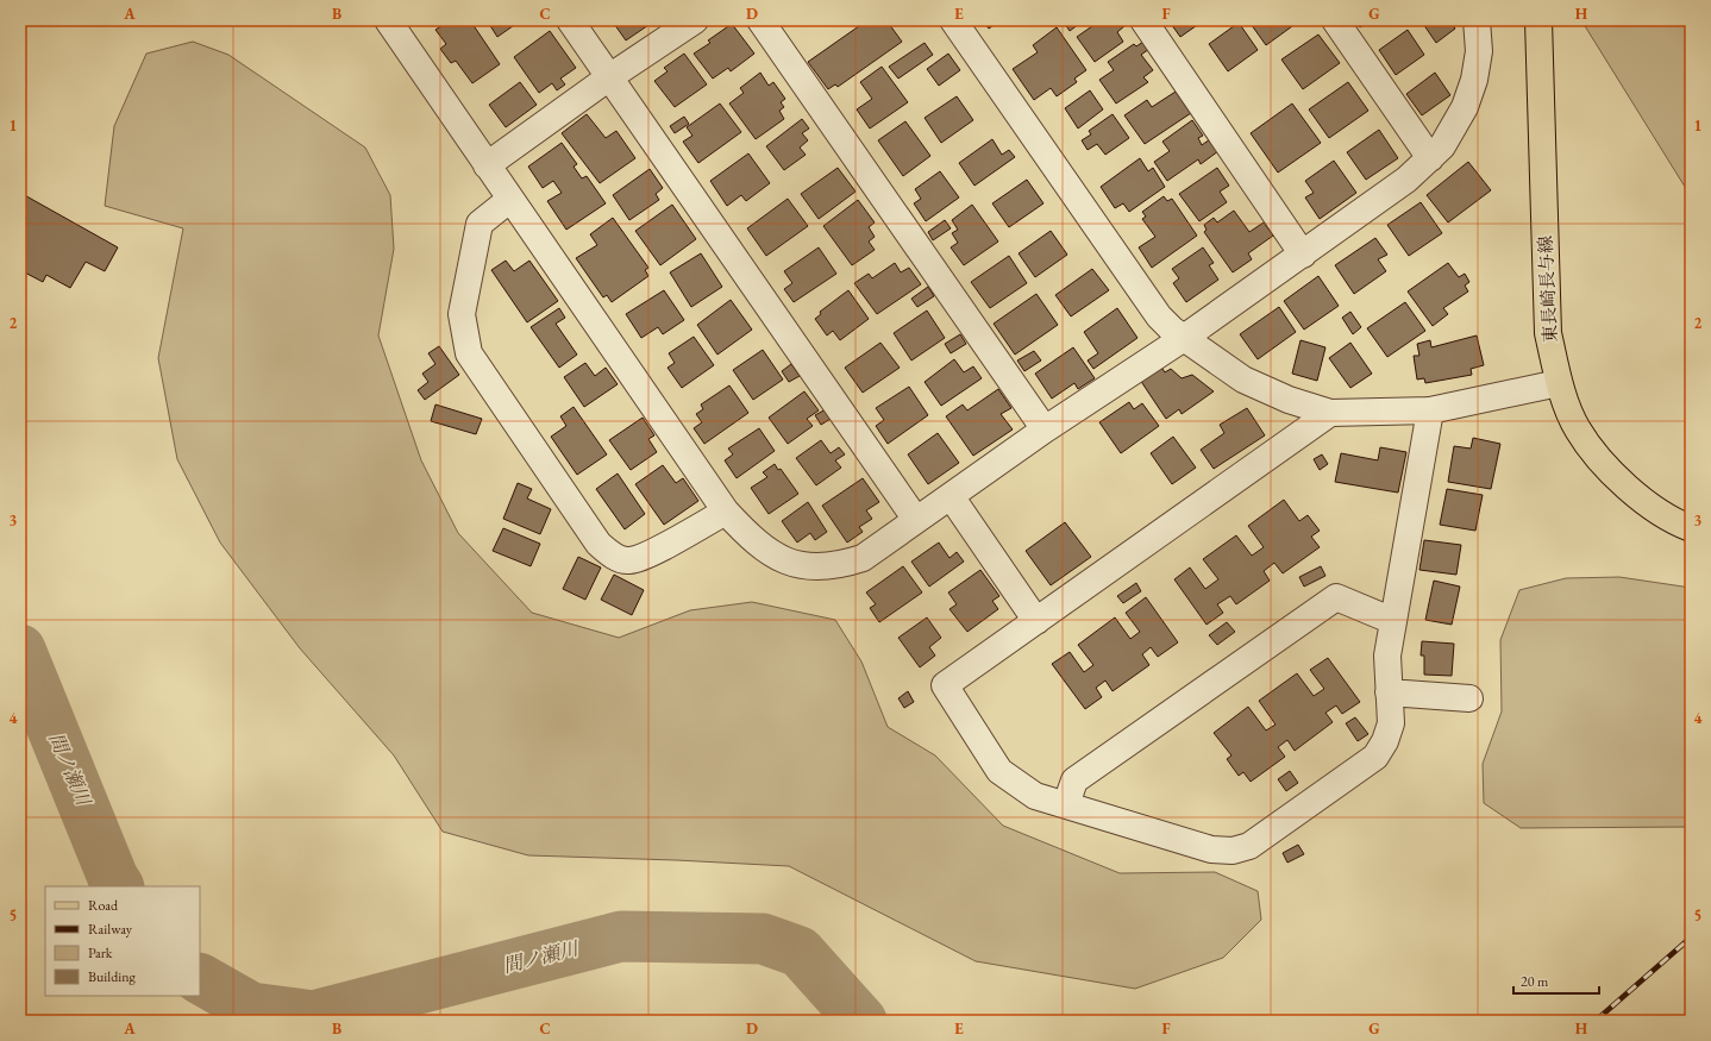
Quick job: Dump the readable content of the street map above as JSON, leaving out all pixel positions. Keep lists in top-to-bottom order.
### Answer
{
  "streets": {
    "main road": ["東長崎長与線"]
  },
  "water": ["間ノ瀬川"],
  "legend": [
    "Road",
    "Railway",
    "Park",
    "Building"
  ],
  "scale_bar": "20 m",
  "grid": {
    "columns": [
      "A",
      "B",
      "C",
      "D",
      "E",
      "F",
      "G",
      "H"
    ],
    "rows": [
      "1",
      "2",
      "3",
      "4",
      "5"
    ]
  }
}
